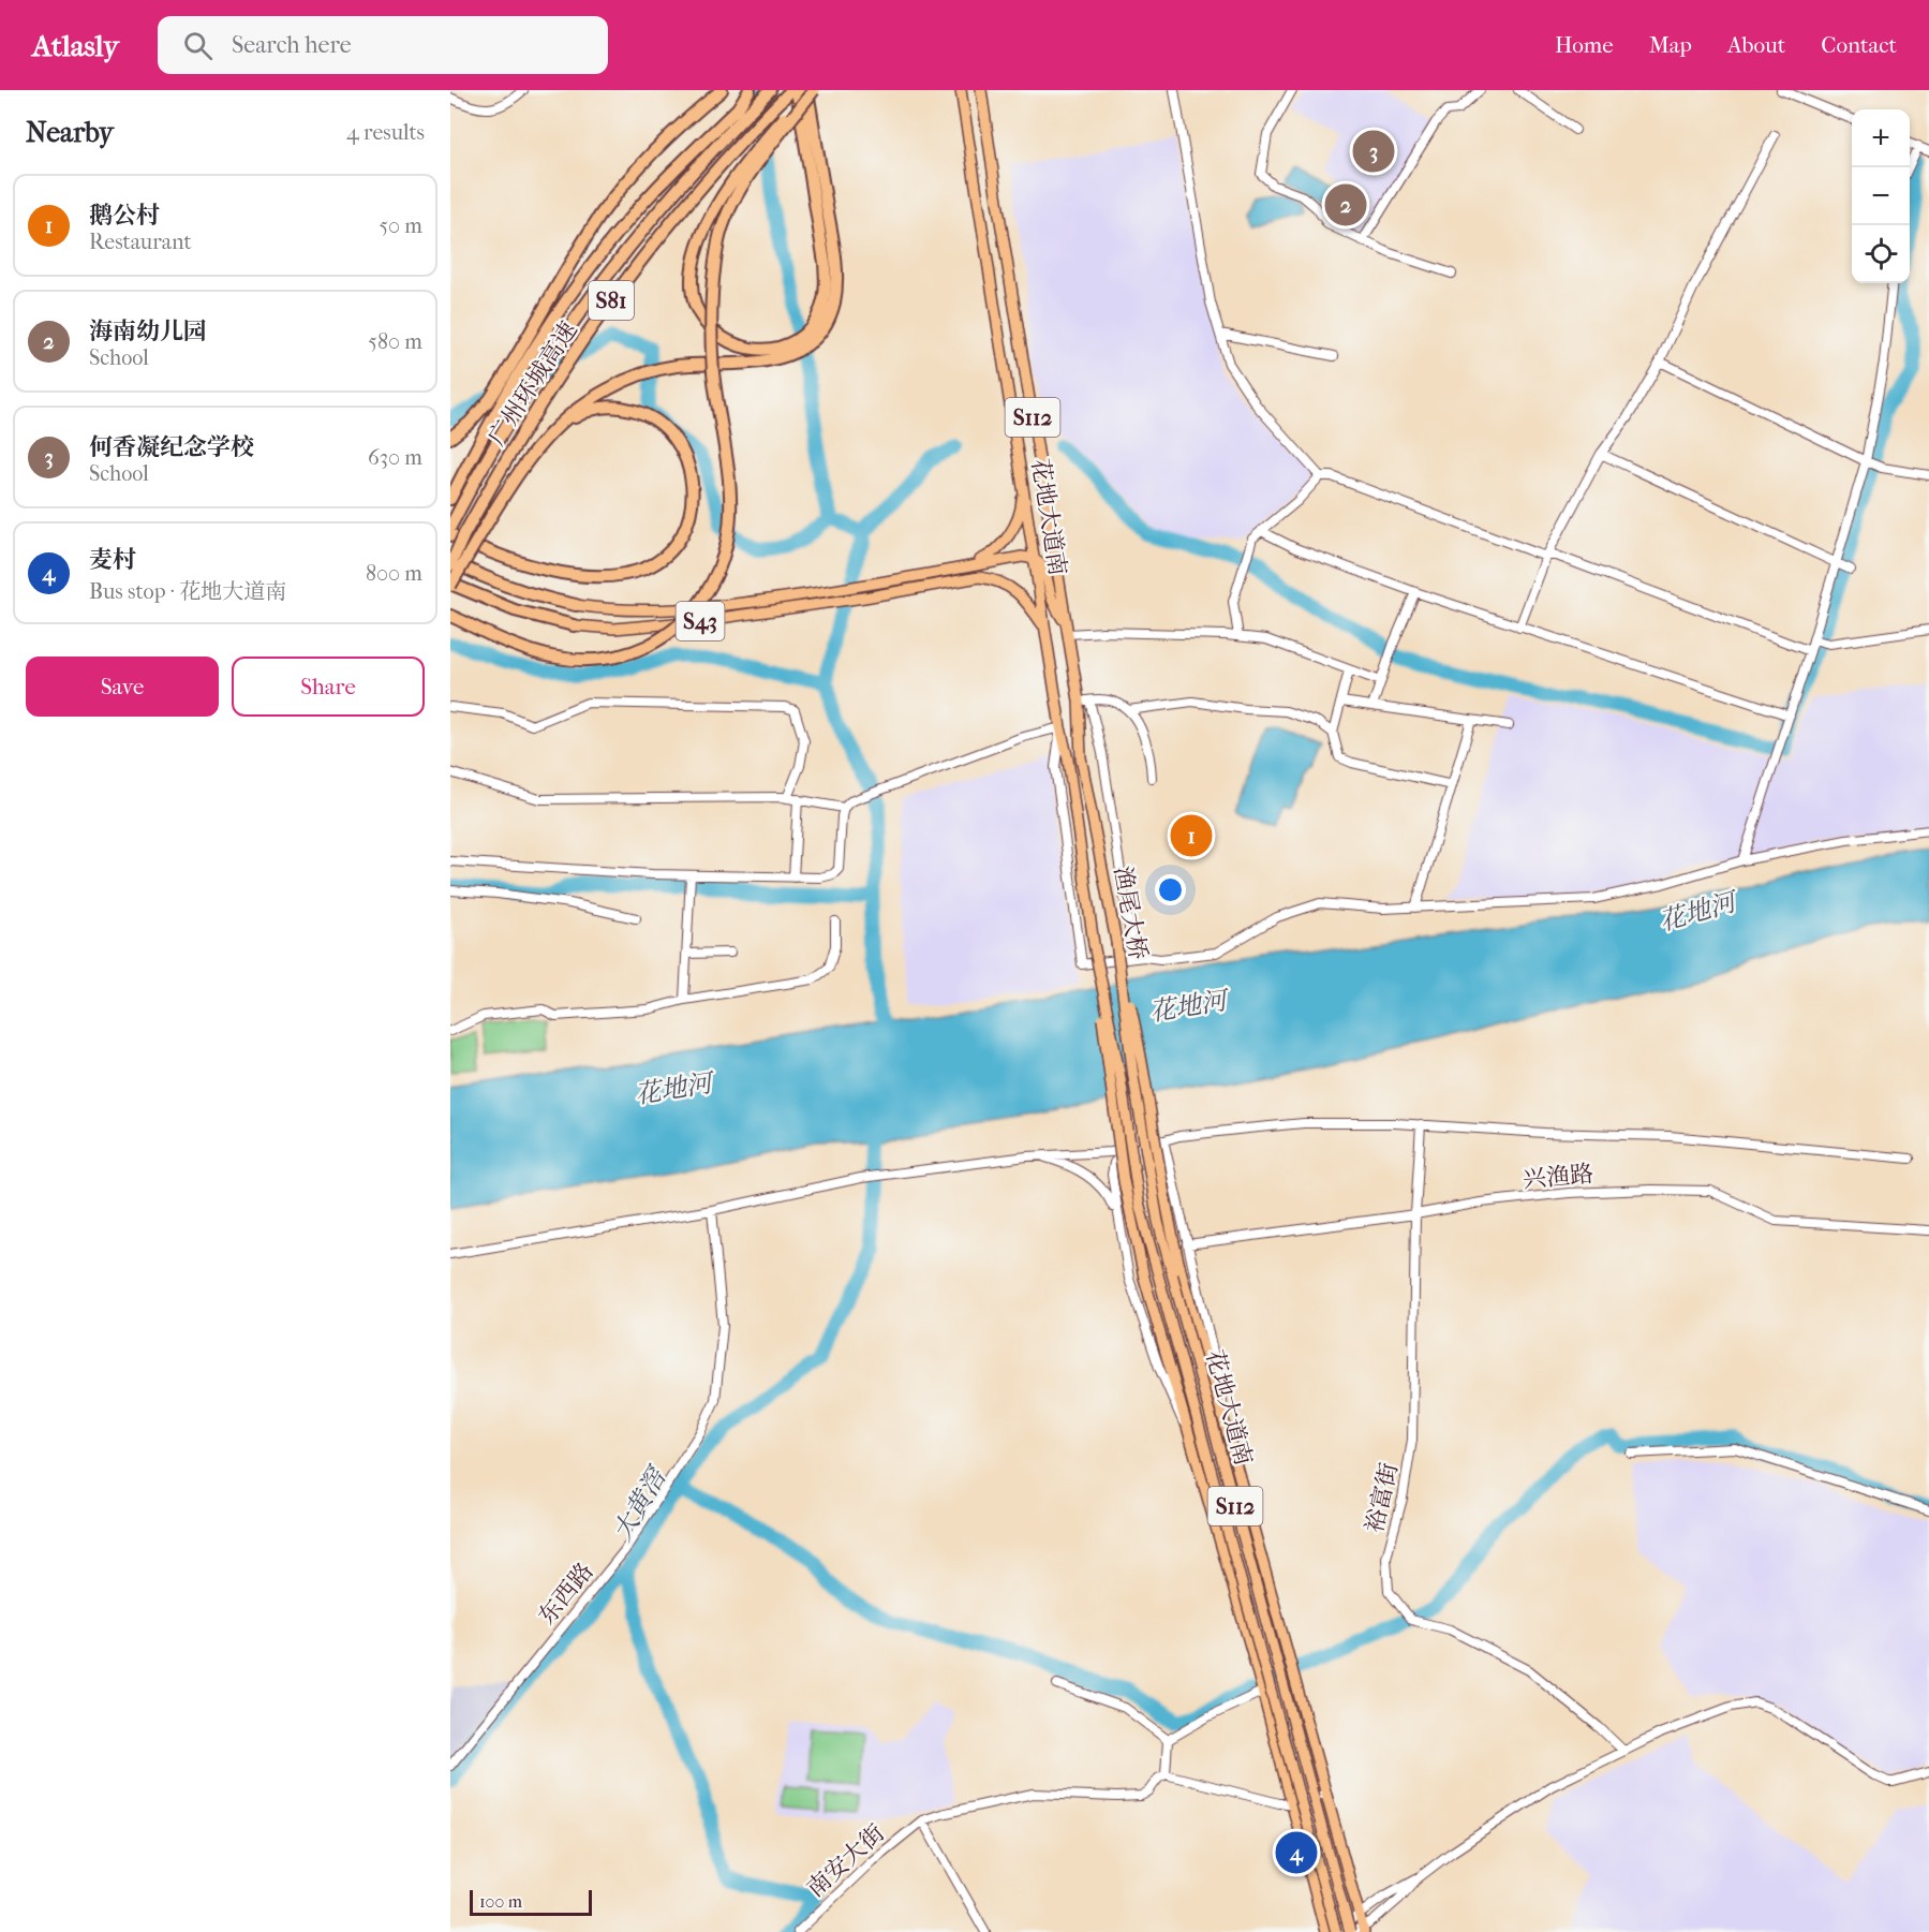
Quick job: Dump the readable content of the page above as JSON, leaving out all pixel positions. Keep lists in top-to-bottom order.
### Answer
{
  "streets": {
    "highway": ["S81", "广州环城高速", "S43"],
    "main road": ["S112", "花地大道南", "渔尾大桥"],
    "street": [
      "兴渔路",
      "裕富街",
      "东西路",
      "南安大街"
    ]
  },
  "crossings": [
    ["广州环城高速", "S43"],
    ["花地大道南", "S43"],
    ["花地大道南", "渔尾大桥"],
    ["花地大道南", "兴渔路"],
    ["兴渔路", "裕富街"]
  ],
  "water": ["花地河", "大黄滘"],
  "scale_bar": "100 m",
  "page": {
    "header": "Atlasly",
    "search": "Search here",
    "nav": [
      "Home",
      "Map",
      "About",
      "Contact"
    ],
    "heading": ["Nearby", "4 results"],
    "map_buttons": ["+", "−"],
    "pins": [
      "3",
      "2",
      "1",
      "4"
    ],
    "list": [
      {
        "mark": "1",
        "name": "鹅公村",
        "note": "Restaurant",
        "value": "50 m"
      },
      {
        "mark": "2",
        "name": "海南幼儿园",
        "note": "School",
        "value": "580 m"
      },
      {
        "mark": "3",
        "name": "何香凝纪念学校",
        "note": "School",
        "value": "630 m"
      },
      {
        "mark": "4",
        "name": "麦村",
        "note": "Bus stop · 花地大道南",
        "value": "800 m"
      }
    ],
    "buttons": ["Save", "Share"],
    "scale": "100 m"
  }
}
